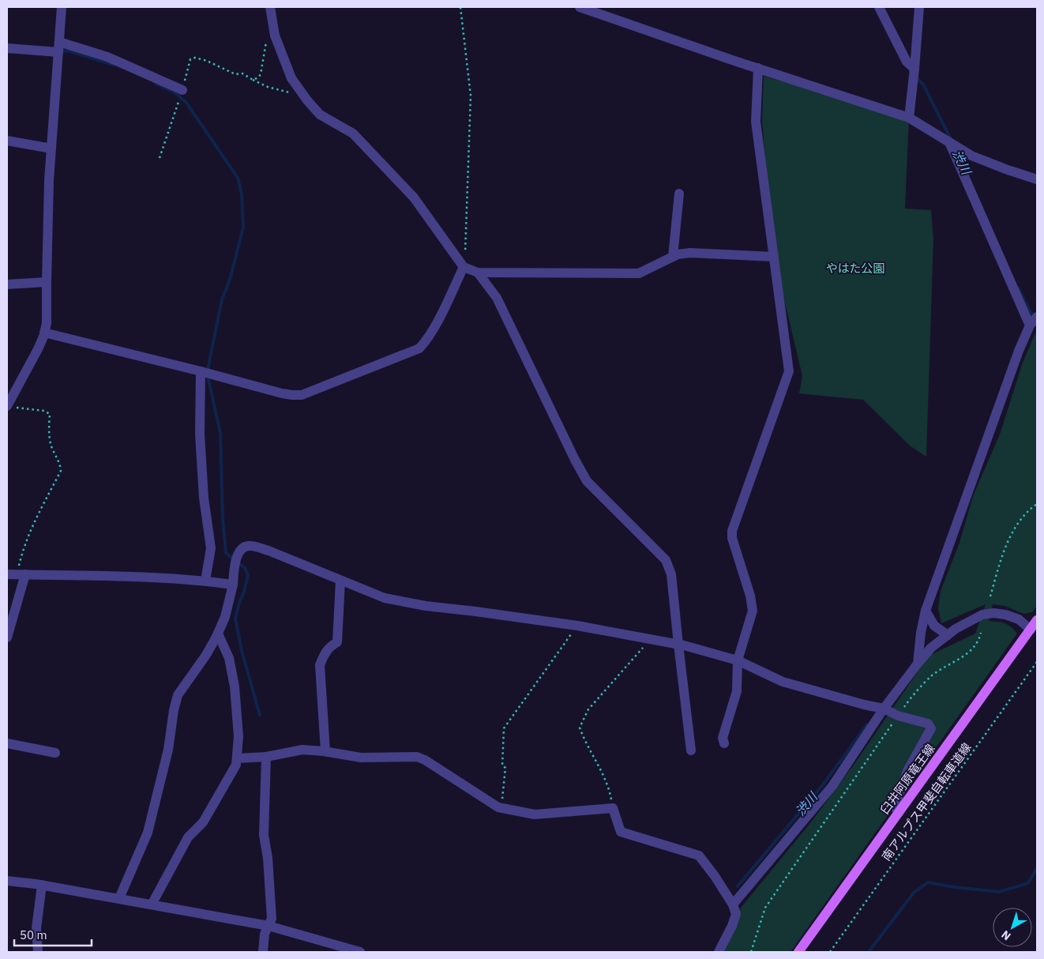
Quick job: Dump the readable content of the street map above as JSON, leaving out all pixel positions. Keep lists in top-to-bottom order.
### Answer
{
  "streets": {
    "main road": ["臼井阿原竜王線"],
    "path": ["南アルプス甲斐自転車道線"]
  },
  "water": ["渋川"],
  "parks": ["やはた公園"],
  "scale_bar": "50 m",
  "north": "bottom left"
}
